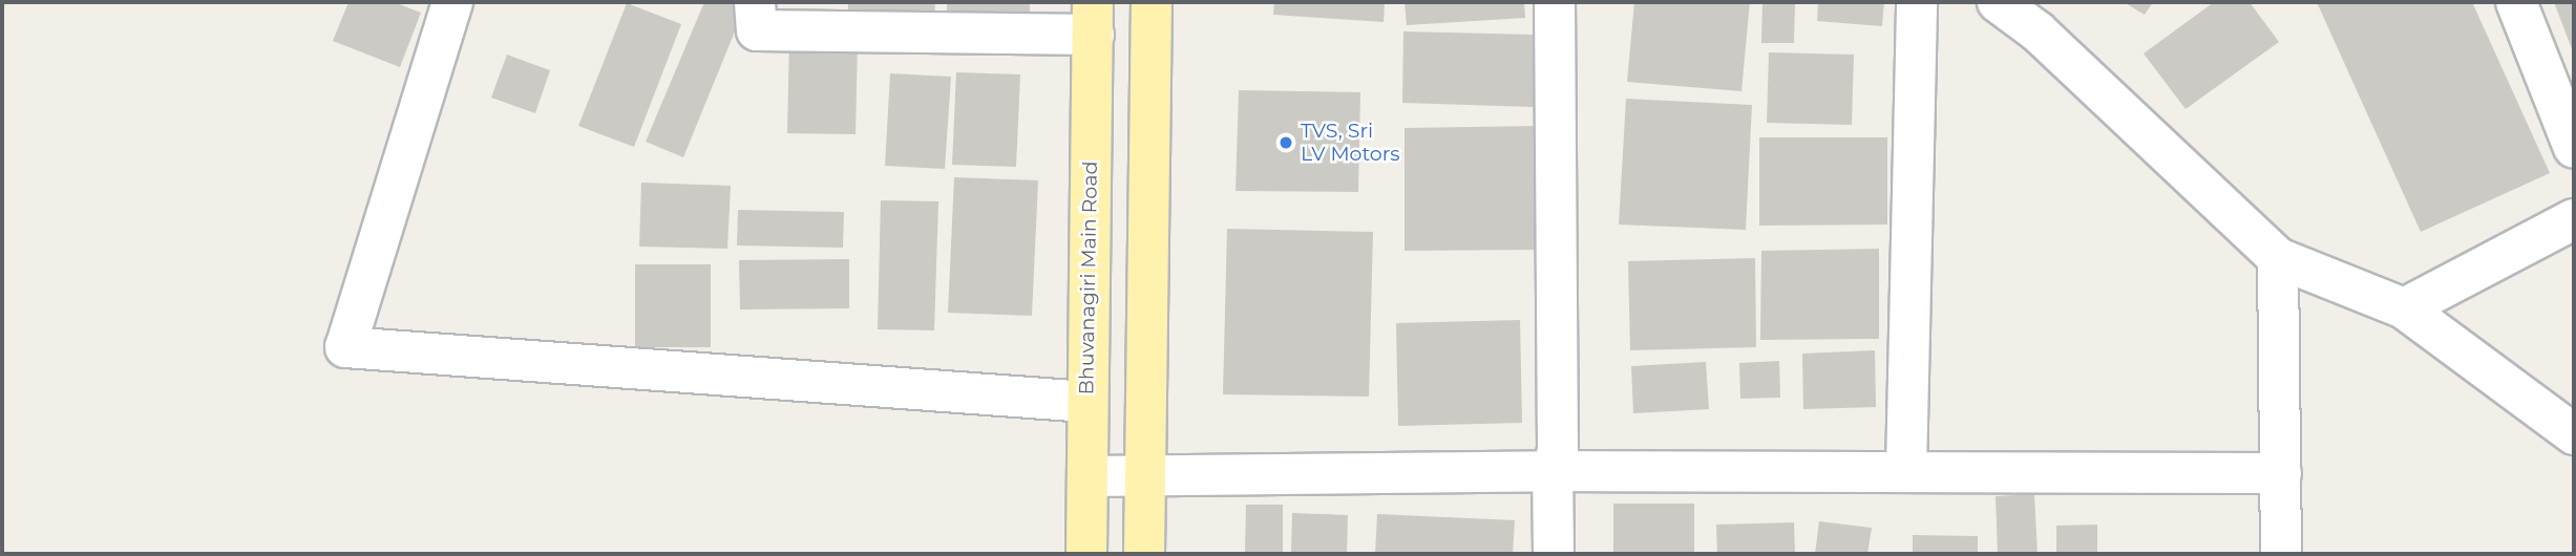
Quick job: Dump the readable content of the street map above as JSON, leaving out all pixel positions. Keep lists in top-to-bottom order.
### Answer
{
  "streets": {
    "main road": ["Bhuvanagiri Main Road"]
  },
  "places": ["TVS, Sri LV Motors"]
}
